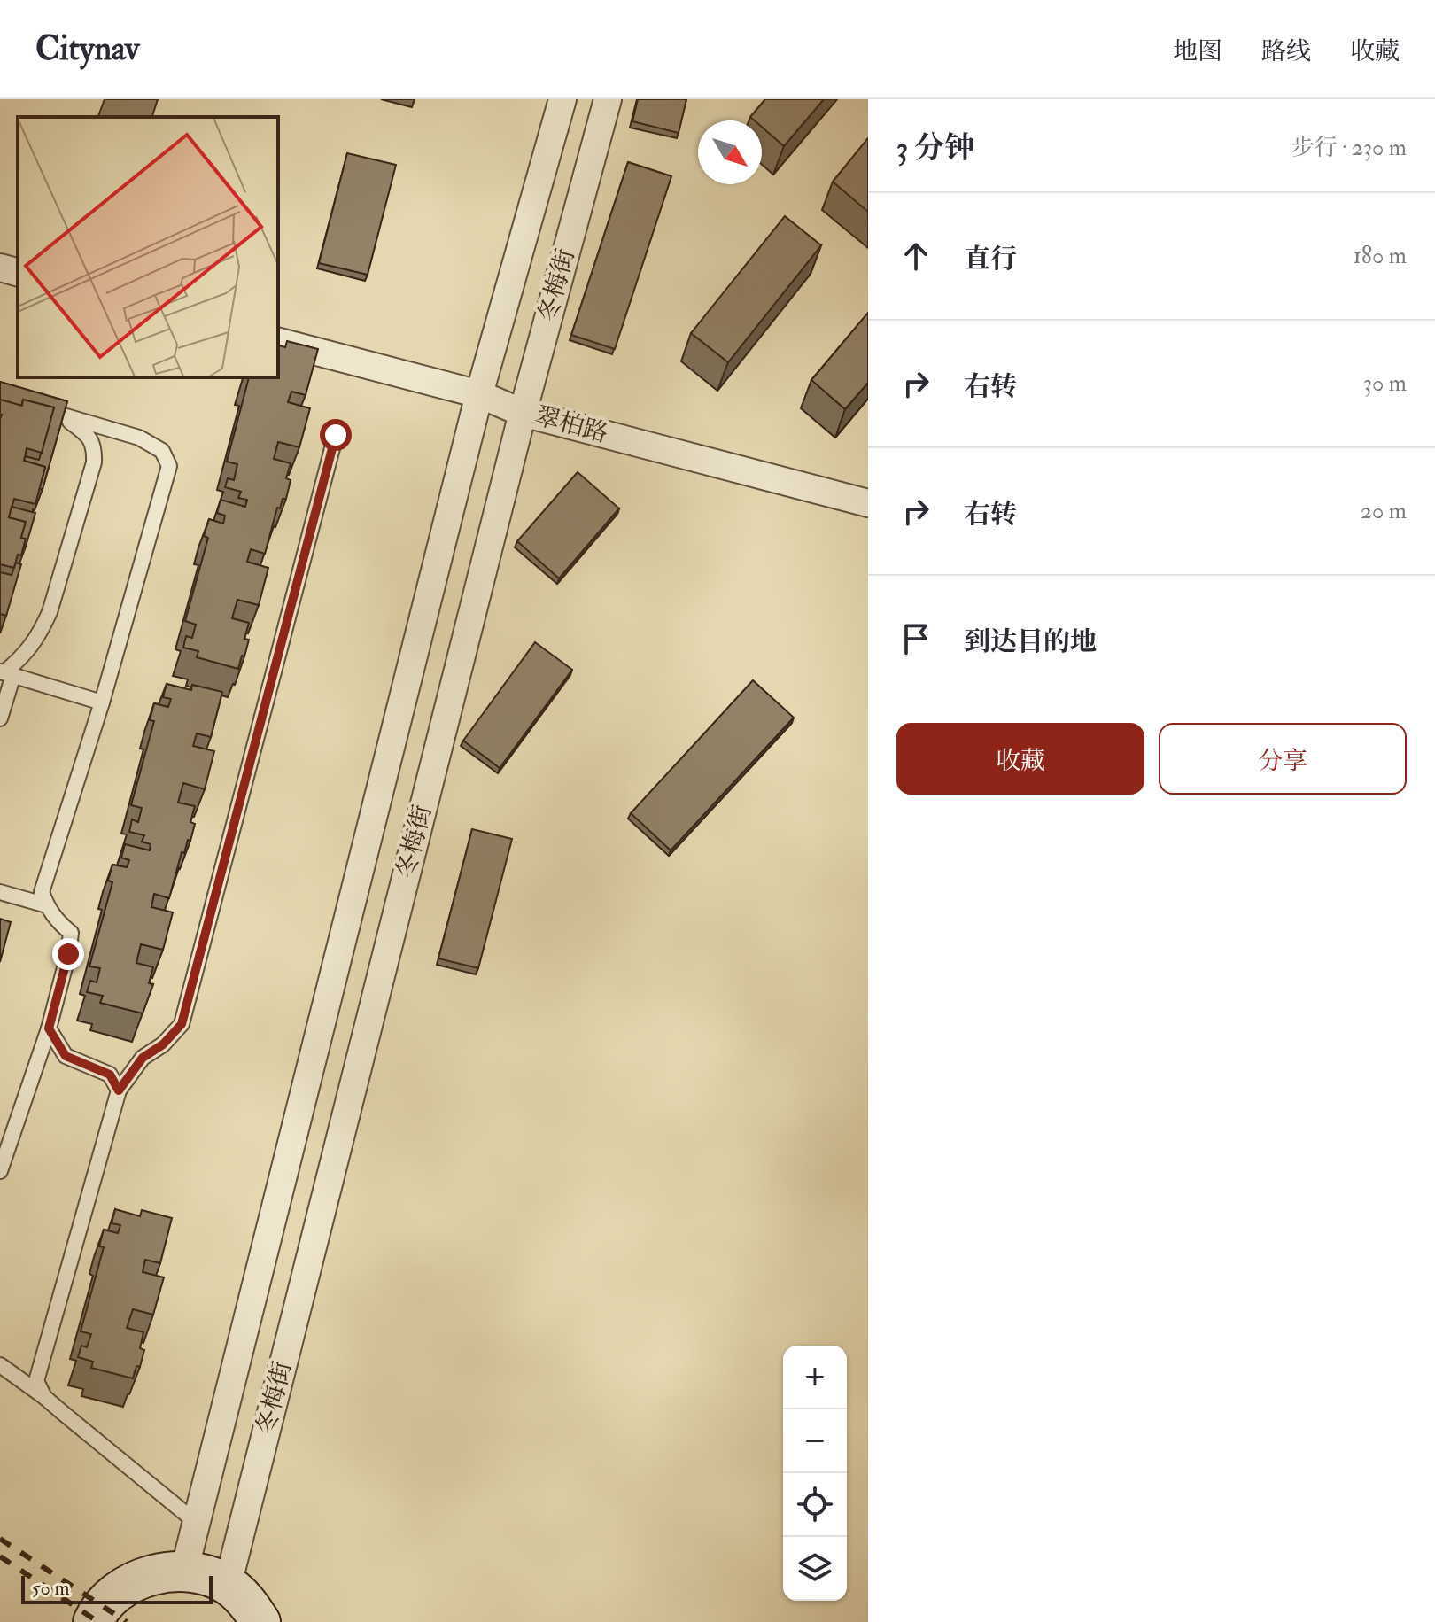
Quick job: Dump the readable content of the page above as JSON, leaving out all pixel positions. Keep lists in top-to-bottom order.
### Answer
{
  "streets": {
    "street": ["冬梅街", "翠柏路"]
  },
  "crossings": [
    ["冬梅街", "翠柏路"]
  ],
  "scale_bar": "50 m",
  "north": "bottom right",
  "page": {
    "header": "Citynav",
    "nav": ["地图", "路线", "收藏"],
    "heading": ["3 分钟", "步行 · 230 m"],
    "list": [
      ["直行", "180 m"],
      ["右转", "30 m"],
      ["右转", "20 m"],
      "到达目的地"
    ],
    "buttons": ["收藏", "分享"],
    "map_buttons": ["+", "−"],
    "scale": "50 m"
  }
}
